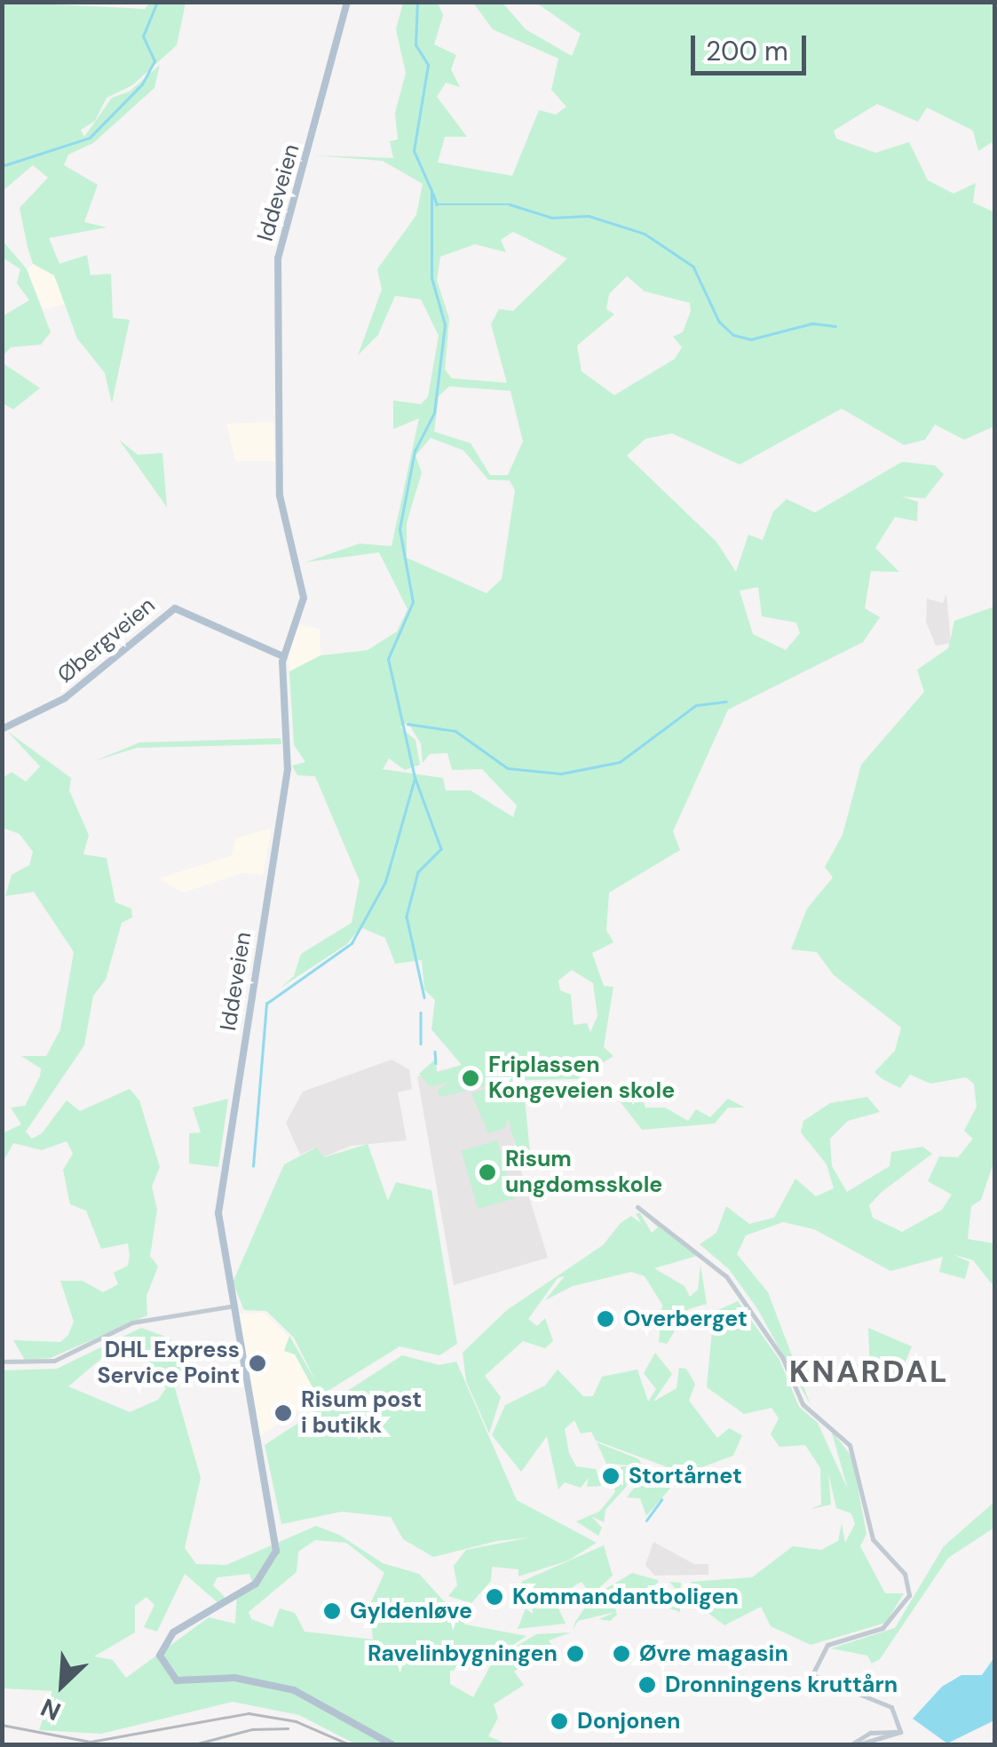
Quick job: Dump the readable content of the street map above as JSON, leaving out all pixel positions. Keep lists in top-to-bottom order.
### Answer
{
  "streets": {
    "main road": ["Iddeveien", "Øbergveien"]
  },
  "crossings": [
    ["Iddeveien", "Øbergveien"]
  ],
  "districts": ["KNARDAL"],
  "places": [
    "Friplassen Kongeveien skole",
    "Risum ungdomsskole",
    "Overberget",
    "DHL Express Service Point",
    "Risum post i butikk",
    "Stortårnet",
    "Kommandantboligen",
    "Gyldenløve",
    "Ravelinbygningen",
    "Øvre magasin",
    "Dronningens kruttårn",
    "Donjonen"
  ],
  "scale_bar": "200 m",
  "north": "bottom left"
}
